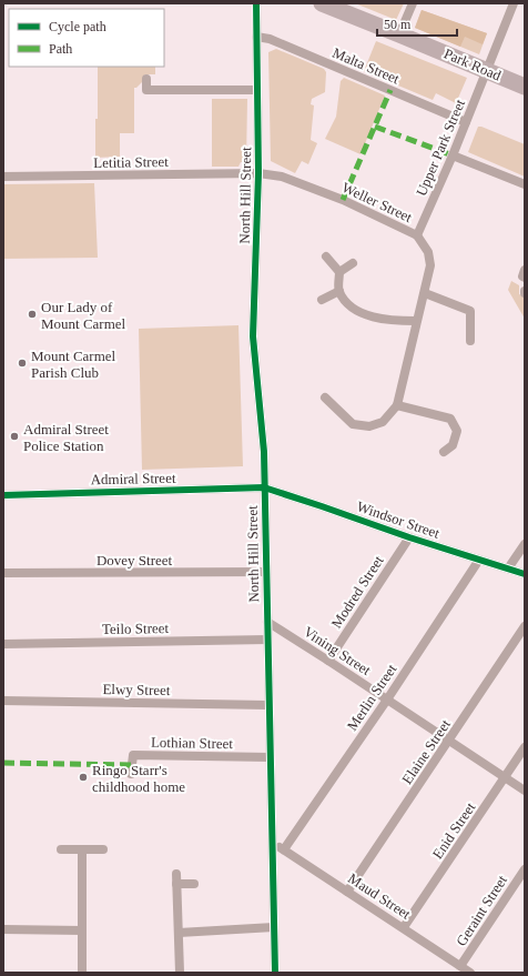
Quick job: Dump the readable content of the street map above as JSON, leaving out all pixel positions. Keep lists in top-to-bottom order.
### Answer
{
  "streets": {
    "highway": ["Park Road"],
    "street": [
      "Malta Street",
      "Upper Park Street",
      "Letitia Street",
      "North Hill Street",
      "Weller Street",
      "Admiral Street",
      "Windsor Street",
      "Dovey Street",
      "Modred Street",
      "Teilo Street",
      "Vining Street",
      "Elwy Street",
      "Merlin Street",
      "Lothian Street",
      "Elaine Street",
      "Enid Street",
      "Maud Street",
      "Geraint Street"
    ]
  },
  "crossings": [
    ["Park Road", "Upper Park Street"],
    ["Malta Street", "Upper Park Street"],
    ["Malta Street", "North Hill Street"],
    ["Upper Park Street", "Weller Street"],
    ["Letitia Street", "North Hill Street"],
    ["Letitia Street", "Weller Street"],
    ["North Hill Street", "Weller Street"],
    ["North Hill Street", "Admiral Street"],
    ["North Hill Street", "Windsor Street"],
    ["North Hill Street", "Dovey Street"],
    ["North Hill Street", "Teilo Street"],
    ["North Hill Street", "Vining Street"],
    ["North Hill Street", "Elwy Street"],
    ["North Hill Street", "Lothian Street"],
    ["North Hill Street", "Maud Street"],
    ["Admiral Street", "Windsor Street"],
    ["Windsor Street", "Modred Street"],
    ["Windsor Street", "Merlin Street"],
    ["Modred Street", "Vining Street"],
    ["Vining Street", "Merlin Street"],
    ["Vining Street", "Elaine Street"],
    ["Vining Street", "Enid Street"],
    ["Merlin Street", "Maud Street"],
    ["Elaine Street", "Maud Street"],
    ["Enid Street", "Maud Street"],
    ["Maud Street", "Geraint Street"]
  ],
  "places": [
    "Our Lady of Mount Carmel",
    "Mount Carmel Parish Club",
    "Admiral Street Police Station",
    "Ringo Starr's childhood home"
  ],
  "legend": ["Cycle path", "Path"],
  "scale_bar": "50 m"
}
